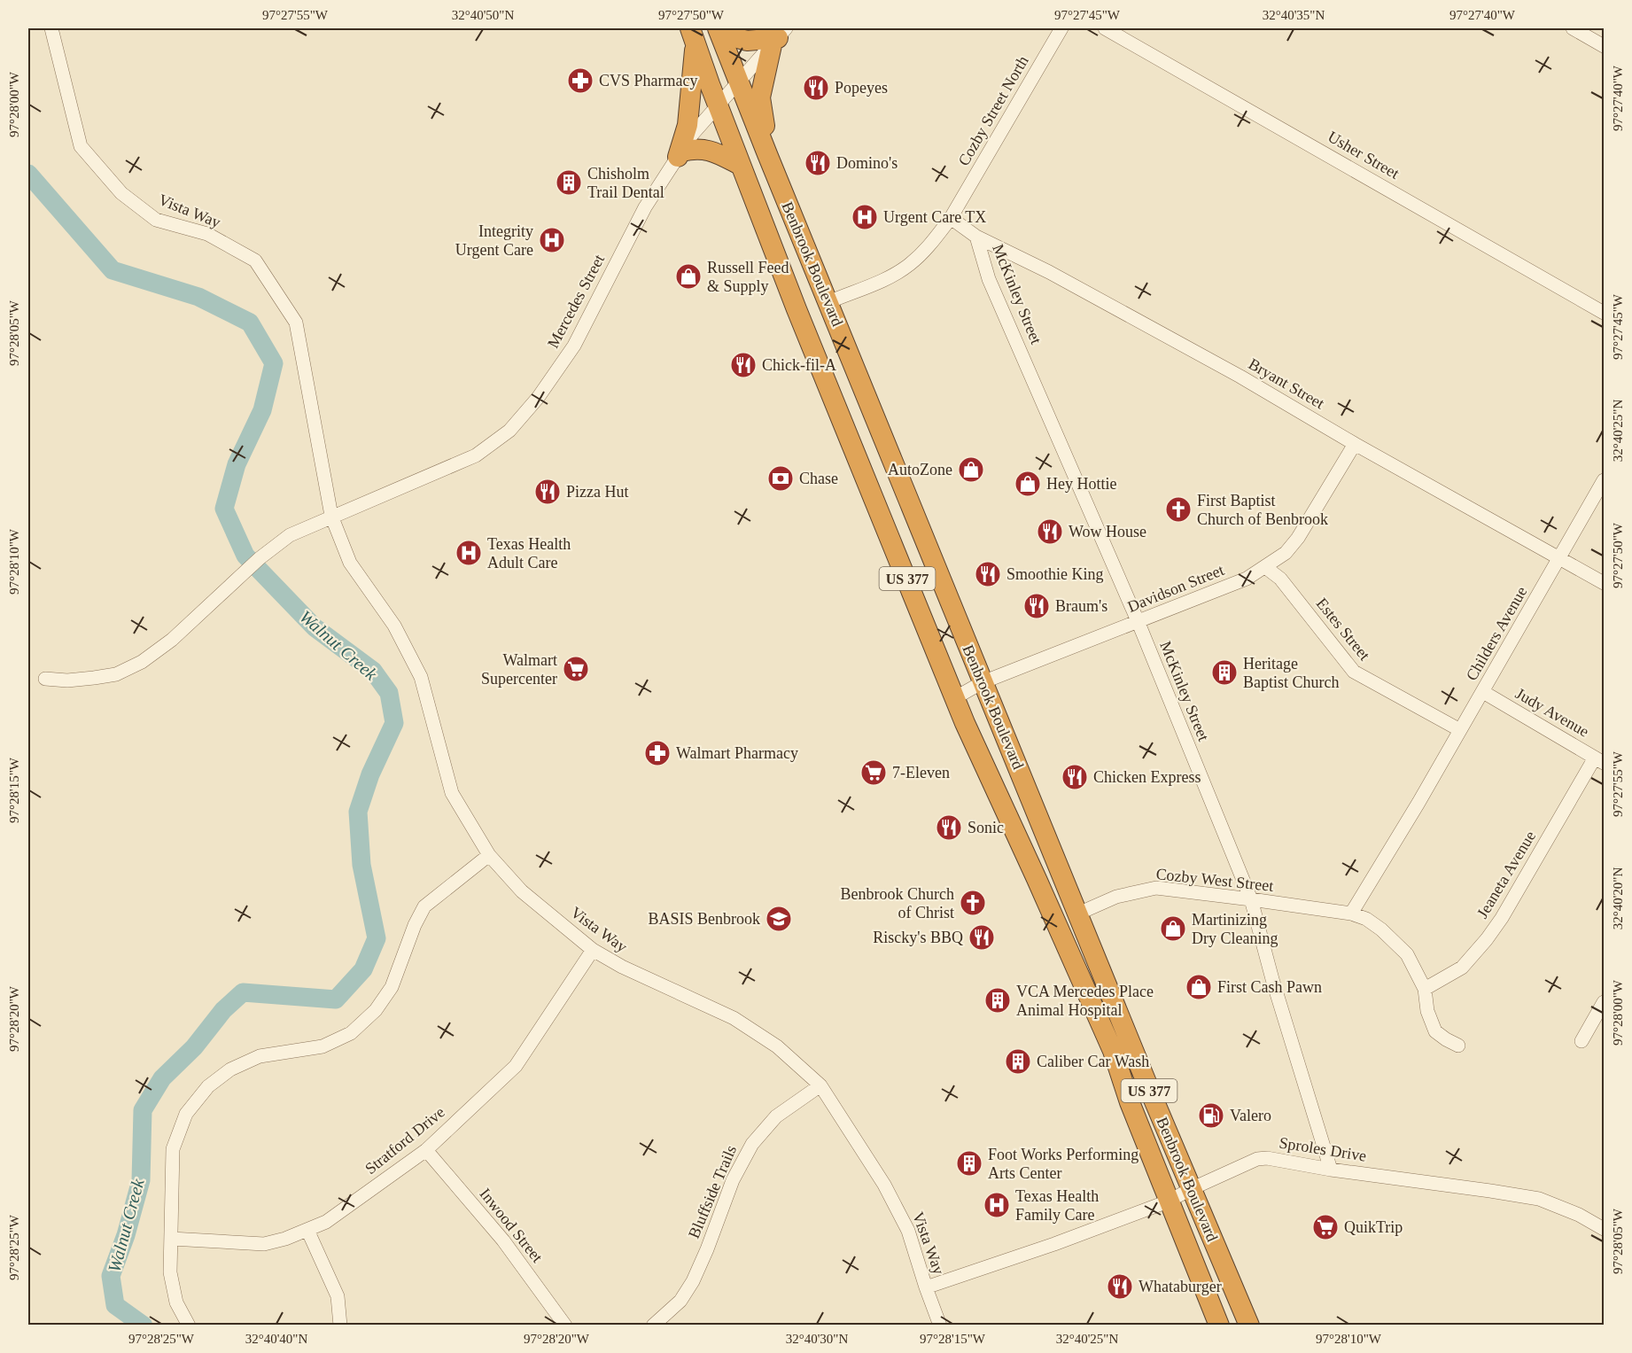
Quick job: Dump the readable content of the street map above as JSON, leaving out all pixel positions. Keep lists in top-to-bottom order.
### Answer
{
  "streets": {
    "highway": ["Benbrook Boulevard", "US 377"],
    "street": [
      "Cozby Street North",
      "Usher Street",
      "Vista Way",
      "McKinley Street",
      "Mercedes Street",
      "Bryant Street",
      "Davidson Street",
      "Estes Street",
      "Childers Avenue",
      "Judy Avenue",
      "Jeaneta Avenue",
      "Cozby West Street",
      "Stratford Drive",
      "Sproles Drive",
      "Bluffside Trails",
      "Inwood Street"
    ]
  },
  "crossings": [
    ["Cozby Street North", "Benbrook Boulevard"],
    ["Cozby Street North", "Bryant Street"],
    ["Vista Way", "Mercedes Street"],
    ["Vista Way", "Stratford Drive"],
    ["Vista Way", "Sproles Drive"],
    ["Vista Way", "Bluffside Trails"],
    ["Benbrook Boulevard", "Mercedes Street"],
    ["Benbrook Boulevard", "Davidson Street"],
    ["Benbrook Boulevard", "Cozby West Street"],
    ["Benbrook Boulevard", "Sproles Drive"],
    ["McKinley Street", "Bryant Street"],
    ["McKinley Street", "Davidson Street"],
    ["McKinley Street", "Cozby West Street"],
    ["McKinley Street", "Sproles Drive"],
    ["Bryant Street", "Davidson Street"],
    ["Bryant Street", "Childers Avenue"],
    ["Davidson Street", "Estes Street"],
    ["Estes Street", "Childers Avenue"],
    ["Childers Avenue", "Judy Avenue"],
    ["Childers Avenue", "Cozby West Street"],
    ["Judy Avenue", "Jeaneta Avenue"],
    ["Jeaneta Avenue", "Cozby West Street"],
    ["Stratford Drive", "Inwood Street"]
  ],
  "water": ["Walnut Creek"],
  "places": {
    "pharmacy": ["CVS Pharmacy", "Walmart Pharmacy"],
    "restaurant": [
      "Popeyes",
      "Domino's",
      "Chick-fil-A",
      "Pizza Hut",
      "Wow House",
      "Smoothie King",
      "Braum's",
      "Chicken Express",
      "Sonic",
      "Riscky's BBQ",
      "Whataburger"
    ],
    "building": [
      "Chisholm Trail Dental",
      "Heritage Baptist Church",
      "VCA Mercedes Place Animal Hospital",
      "Caliber Car Wash",
      "Foot Works Performing Arts Center"
    ],
    "hospital": [
      "Urgent Care TX",
      "Integrity Urgent Care",
      "Texas Health Adult Care",
      "Texas Health Family Care"
    ],
    "shop": [
      "Russell Feed & Supply",
      "AutoZone",
      "Hey Hottie",
      "Martinizing Dry Cleaning",
      "First Cash Pawn"
    ],
    "bank": ["Chase"],
    "church": ["First Baptist Church of Benbrook", "Benbrook Church of Christ"],
    "supermarket": ["Walmart Supercenter", "7-Eleven", "QuikTrip"],
    "school or university": ["BASIS Benbrook"],
    "fuel station": ["Valero"]
  },
  "coordinates": [
    "97°27'55\"W",
    "32°40'50\"N",
    "97°27'50\"W",
    "97°27'45\"W",
    "32°40'35\"N",
    "97°27'40\"W",
    "97°28'00\"W",
    "97°28'05\"W",
    "32°40'25\"N",
    "97°28'10\"W",
    "97°28'15\"W",
    "32°40'20\"N",
    "97°28'20\"W",
    "97°28'25\"W",
    "32°40'40\"N",
    "32°40'30\"N"
  ]
}
